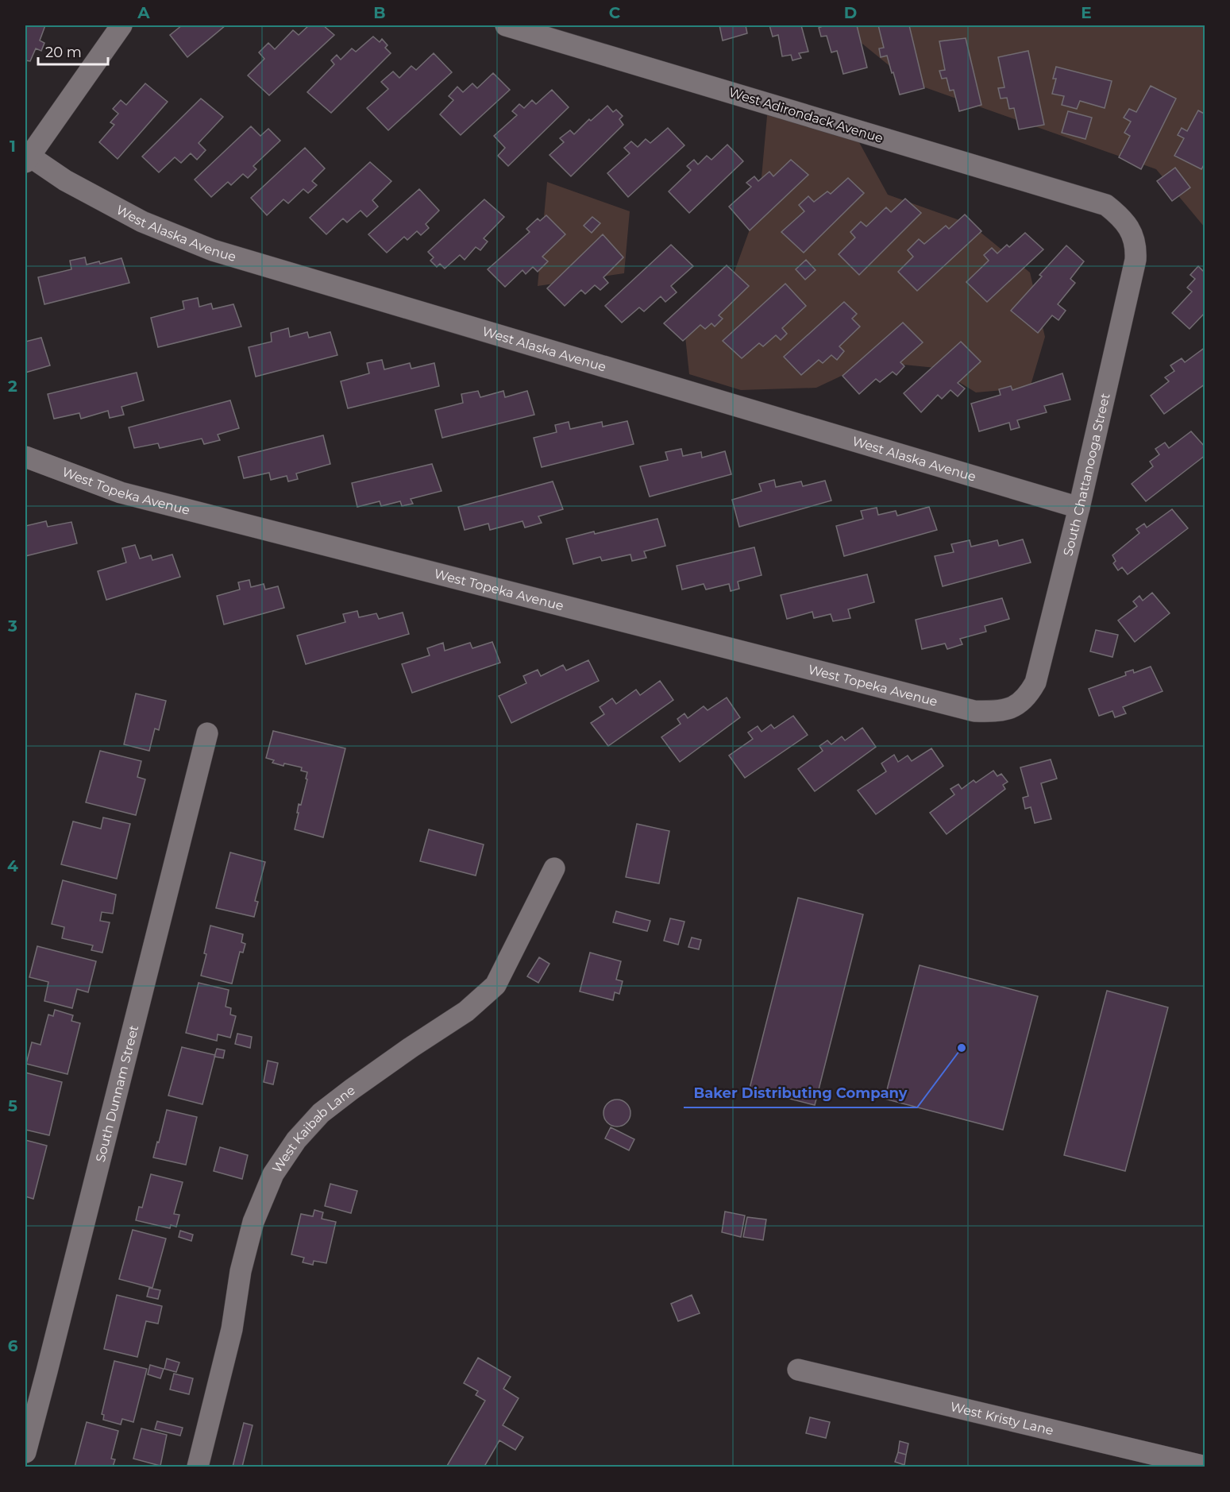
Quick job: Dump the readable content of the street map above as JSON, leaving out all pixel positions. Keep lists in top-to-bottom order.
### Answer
{
  "streets": {
    "street": [
      "West Adirondack Avenue",
      "West Alaska Avenue",
      "South Chattanooga Street",
      "West Topeka Avenue",
      "South Dunnam Street",
      "West Kaibab Lane",
      "West Kristy Lane"
    ]
  },
  "crossings": [
    ["West Adirondack Avenue", "South Chattanooga Street"],
    ["West Alaska Avenue", "South Chattanooga Street"],
    ["South Chattanooga Street", "West Topeka Avenue"]
  ],
  "places": ["Baker Distributing Company"],
  "scale_bar": "20 m",
  "grid": {
    "columns": [
      "A",
      "B",
      "C",
      "D",
      "E"
    ],
    "rows": [
      "1",
      "2",
      "3",
      "4",
      "5",
      "6"
    ]
  }
}
